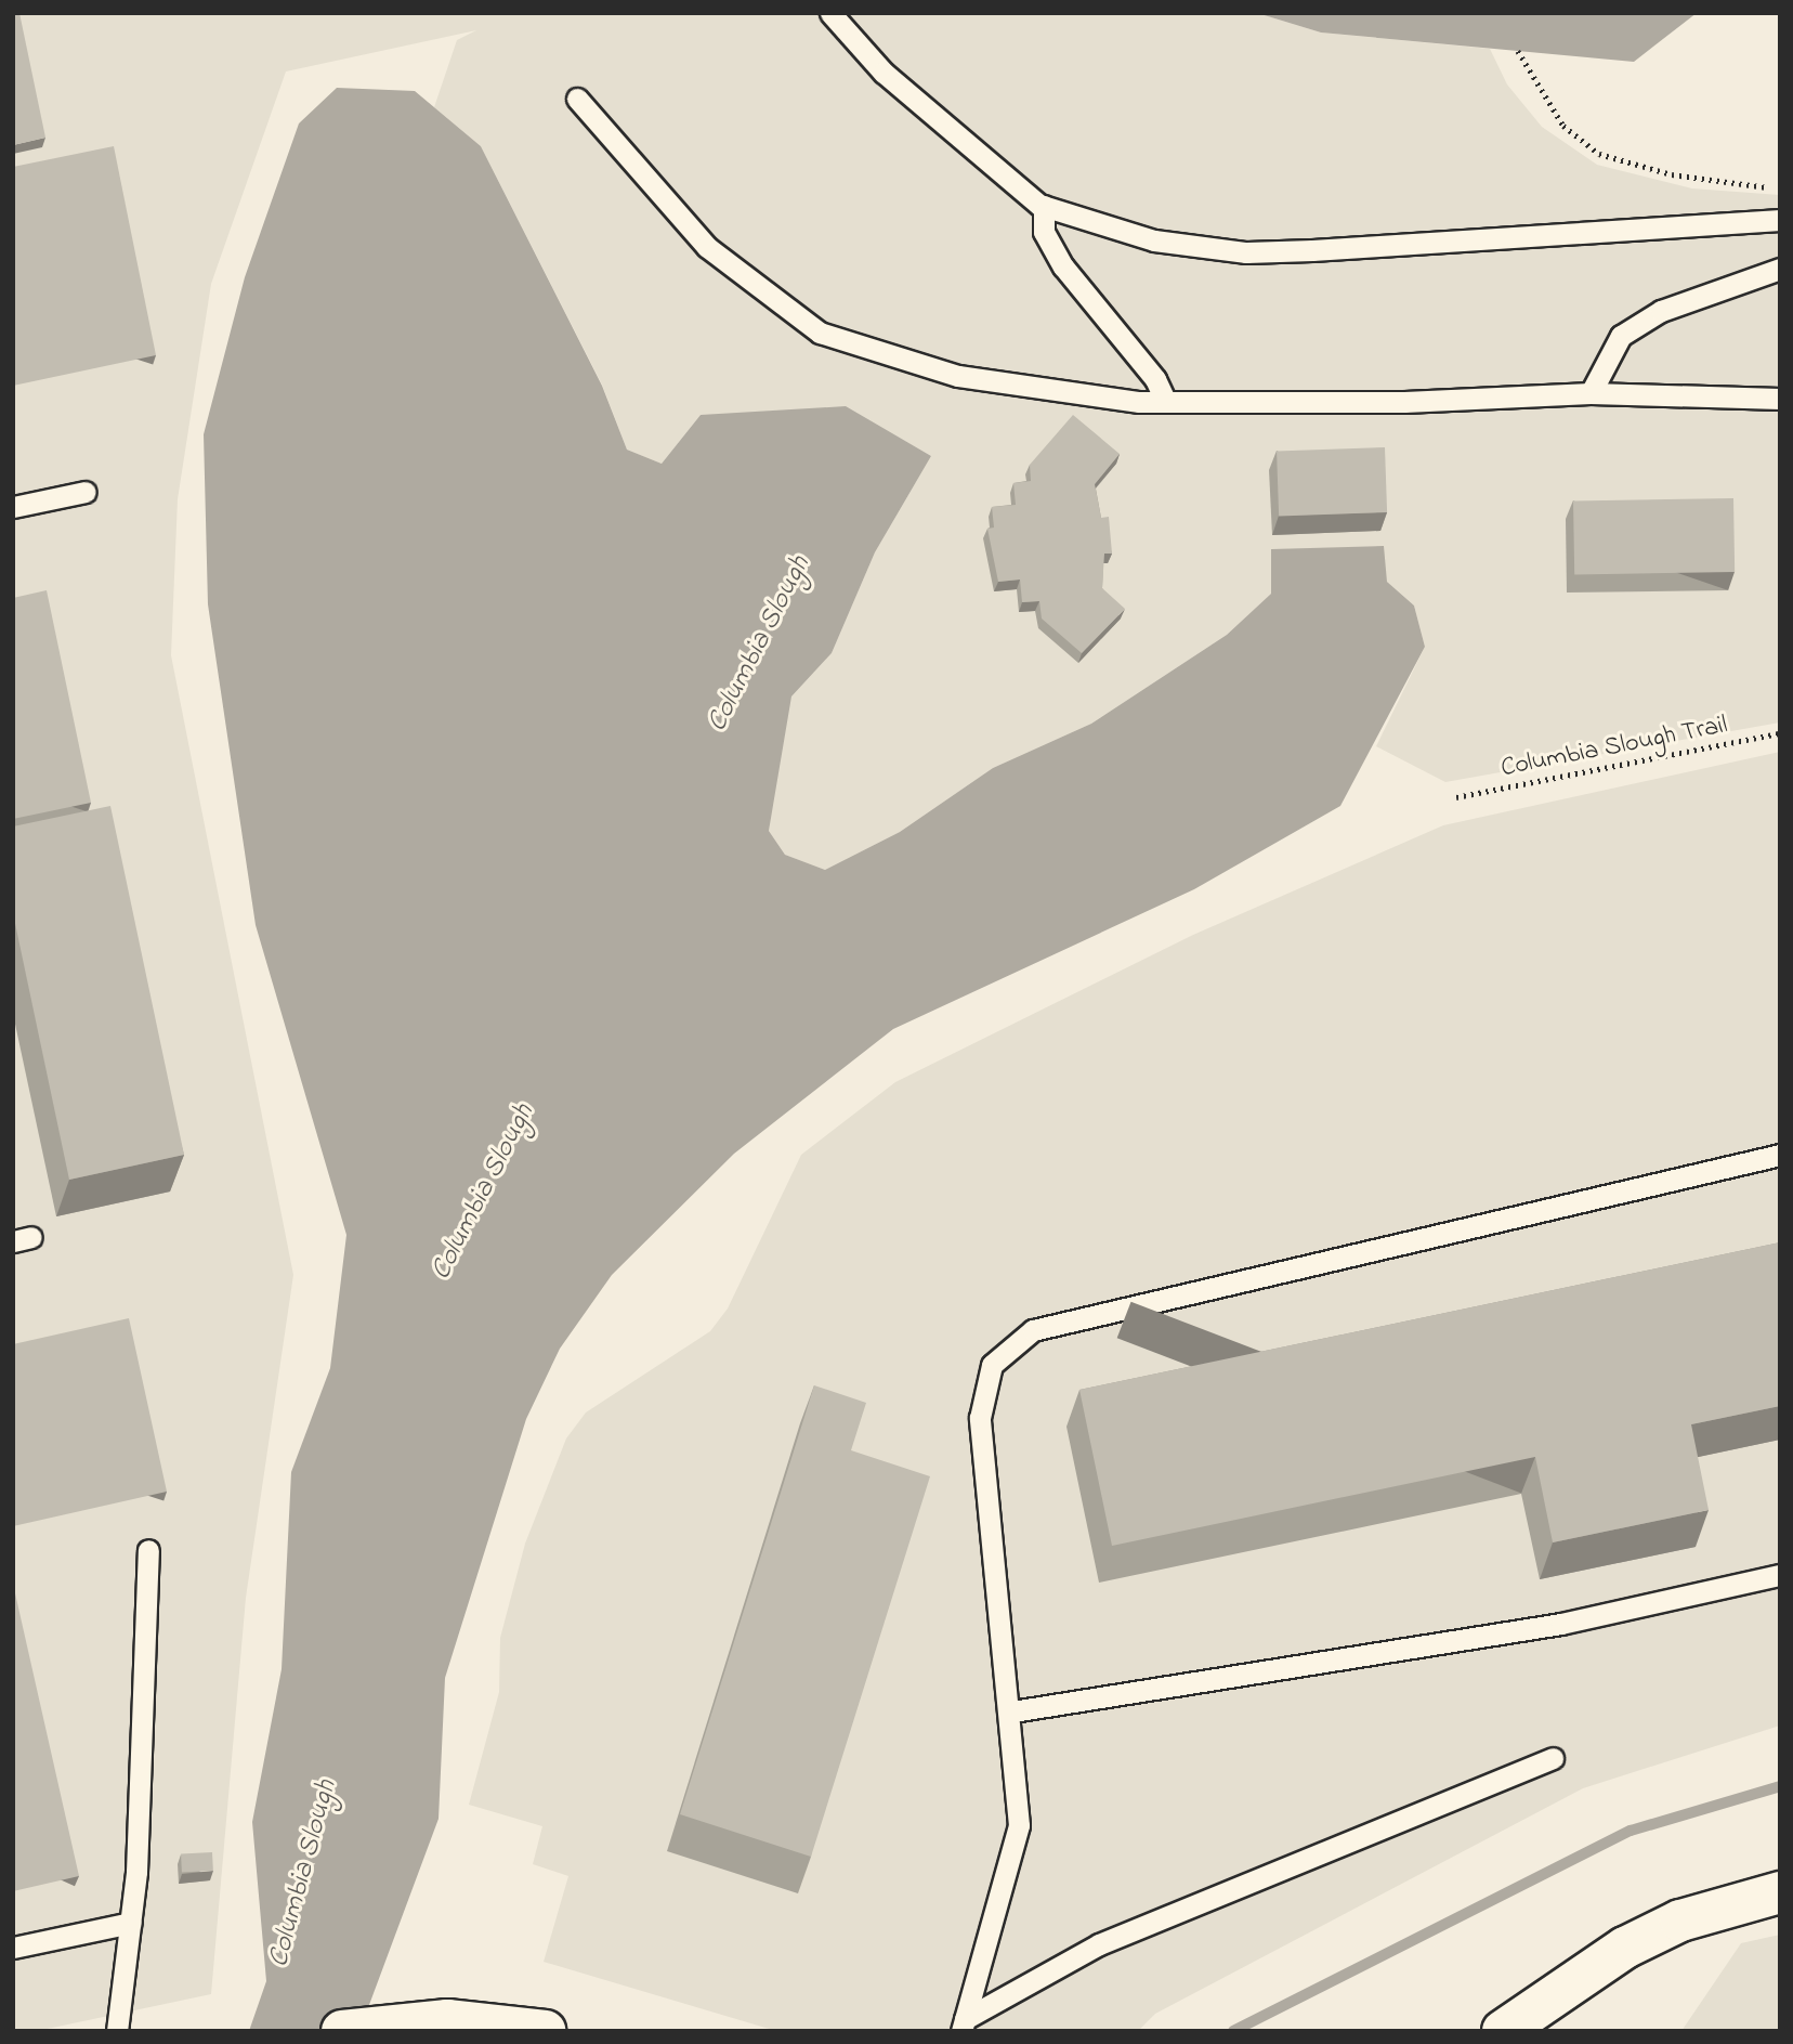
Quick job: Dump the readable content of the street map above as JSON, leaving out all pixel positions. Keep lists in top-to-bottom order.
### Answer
{
  "streets": {
    "path": ["Columbia Slough Trail"]
  },
  "water": ["Columbia Slough"]
}
